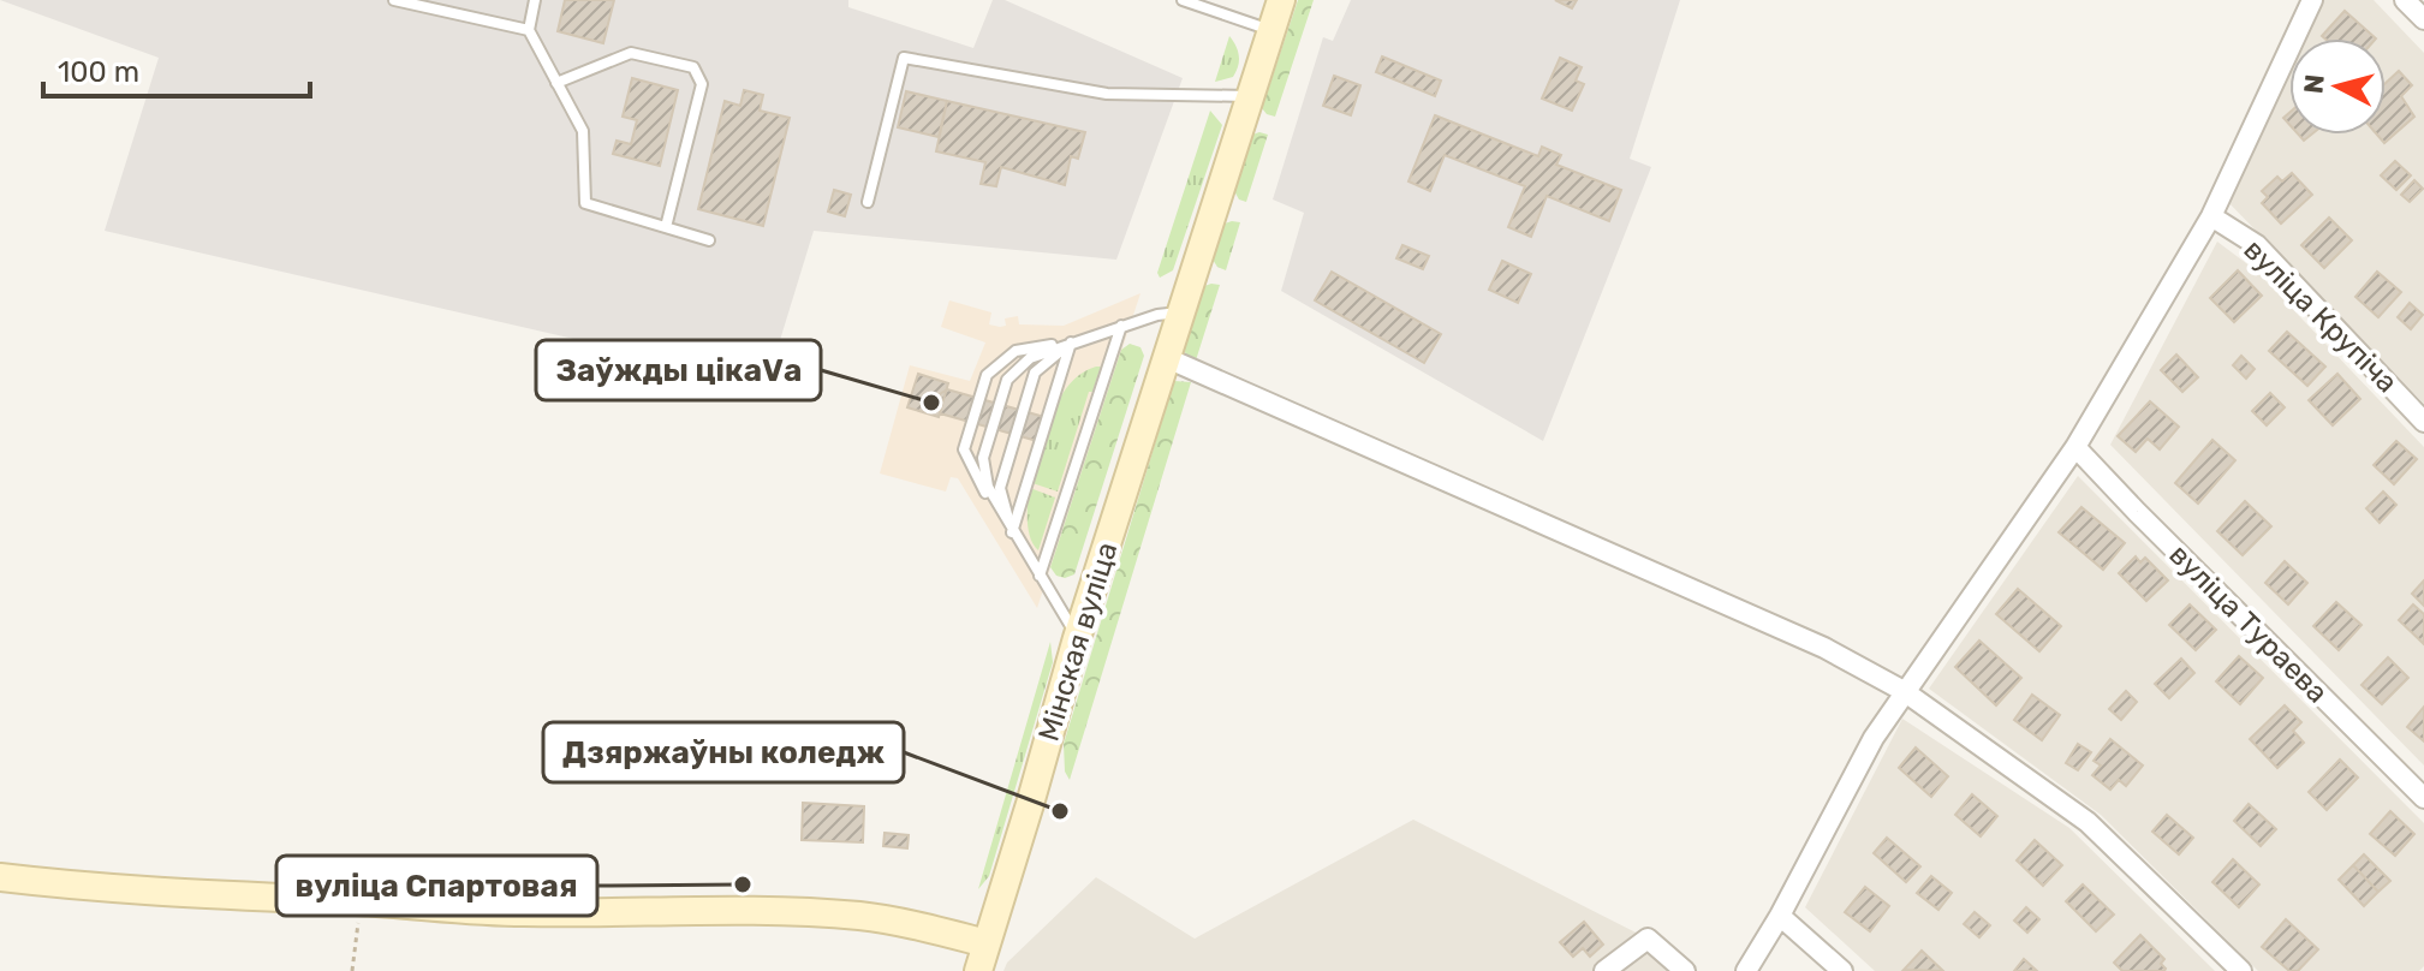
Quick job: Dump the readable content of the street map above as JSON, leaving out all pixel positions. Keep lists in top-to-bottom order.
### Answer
{
  "streets": {
    "street": ["вуліца Крупіча", "вуліца Тураева", "Мінская вуліца"]
  },
  "places": ["Заўжды цікаVа", "Дзяржаўны коледж", "вуліца Спартовая"],
  "scale_bar": "100 m",
  "north": "left"
}
